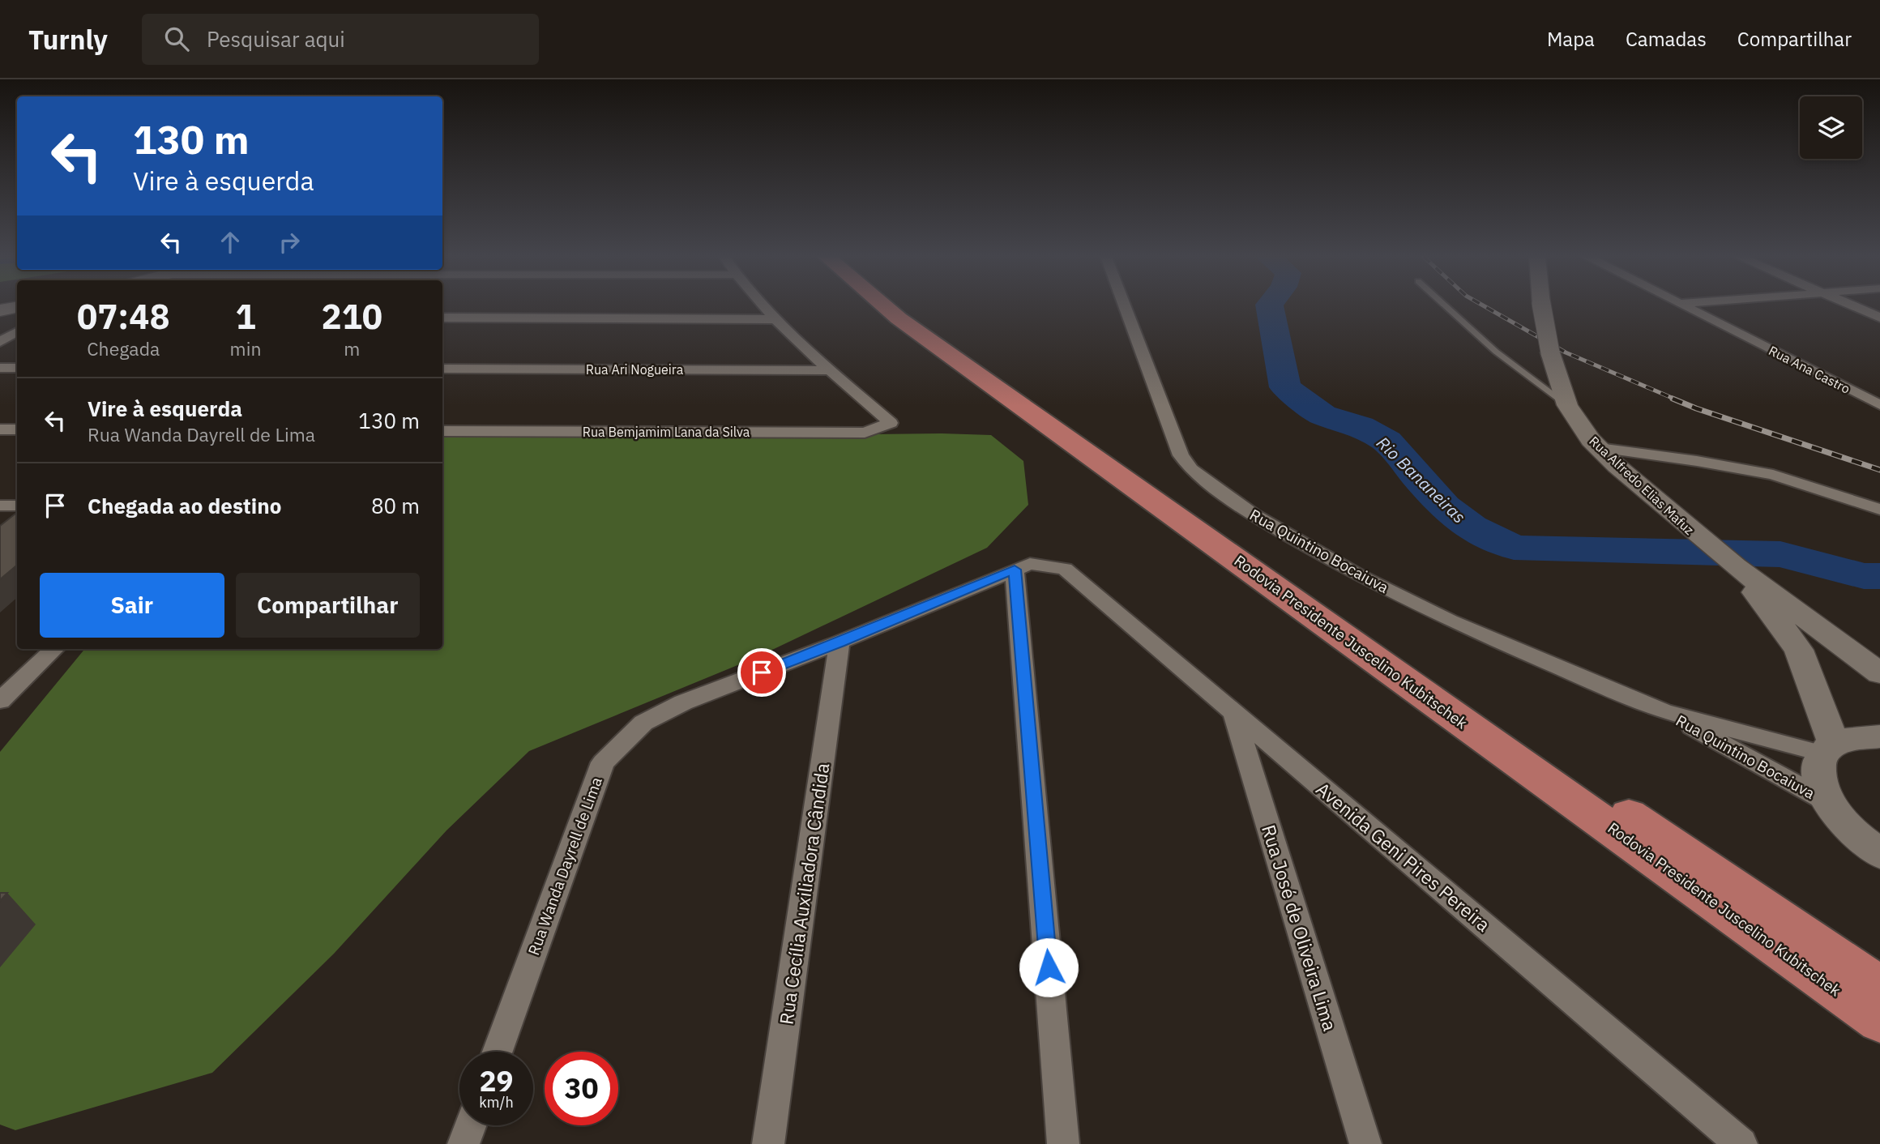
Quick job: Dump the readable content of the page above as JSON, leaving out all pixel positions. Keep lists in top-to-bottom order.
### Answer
{
  "streets": {
    "highway": ["Rodovia Presidente Juscelino Kubitschek"],
    "street": [
      "Rua Ari Nogueira",
      "Rua Ana Castro",
      "Rua Bemjamim Lana da Silva",
      "Rua Alfredo Elias Mafuz",
      "Rua Quintino Bocaiuva",
      "Avenida Geni Pires Pereira",
      "Rua Wanda Dayrell de Lima",
      "Rua Cecília Auxiliadora Cândida",
      "Rua José de Oliveira Lima"
    ]
  },
  "crossings": [
    ["Rua Ari Nogueira", "Rua Bemjamim Lana da Silva"],
    ["Rua Alfredo Elias Mafuz", "Rua Quintino Bocaiuva"],
    ["Avenida Geni Pires Pereira", "Rua Wanda Dayrell de Lima"],
    ["Avenida Geni Pires Pereira", "Rua José de Oliveira Lima"],
    ["Rua Wanda Dayrell de Lima", "Rua Cecília Auxiliadora Cândida"]
  ],
  "water": ["Rio Bananeiras"],
  "page": {
    "header": "Turnly",
    "search": "Pesquisar aqui",
    "nav": ["Mapa", "Camadas", "Compartilhar"],
    "turn": ["130 m", "Vire à esquerda"],
    "eta": [
      "07:48",
      "Chegada",
      "1",
      "min",
      "210",
      "m"
    ],
    "list": [
      {
        "name": "Vire à esquerda",
        "note": "Rua Wanda Dayrell de Lima",
        "value": "130 m"
      },
      {
        "name": "Chegada ao destino",
        "value": "80 m"
      }
    ],
    "buttons": ["Sair", "Compartilhar"],
    "speed": "29 km/h",
    "limit": "30"
  }
}
